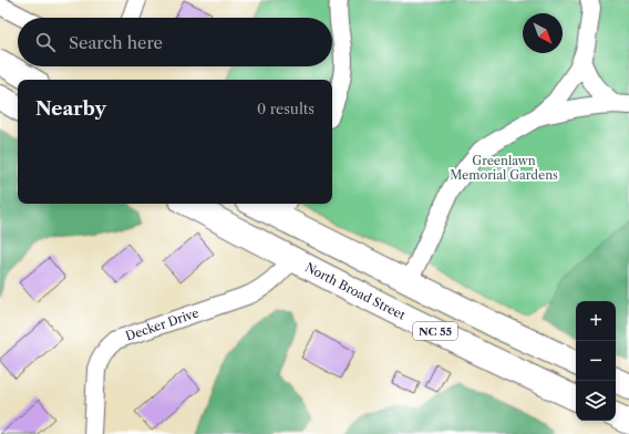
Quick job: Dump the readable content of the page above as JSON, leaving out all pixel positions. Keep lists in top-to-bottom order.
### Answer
{
  "streets": {
    "highway": ["North Broad Street", "NC 55"],
    "street": ["Decker Drive"]
  },
  "crossings": [
    ["North Broad Street", "Decker Drive"]
  ],
  "parks": ["Greenlawn Memorial Gardens"],
  "north": "bottom right",
  "page": {
    "search": "Search here",
    "heading": ["Nearby", "0 results"],
    "map_buttons": ["+", "−"]
  }
}
